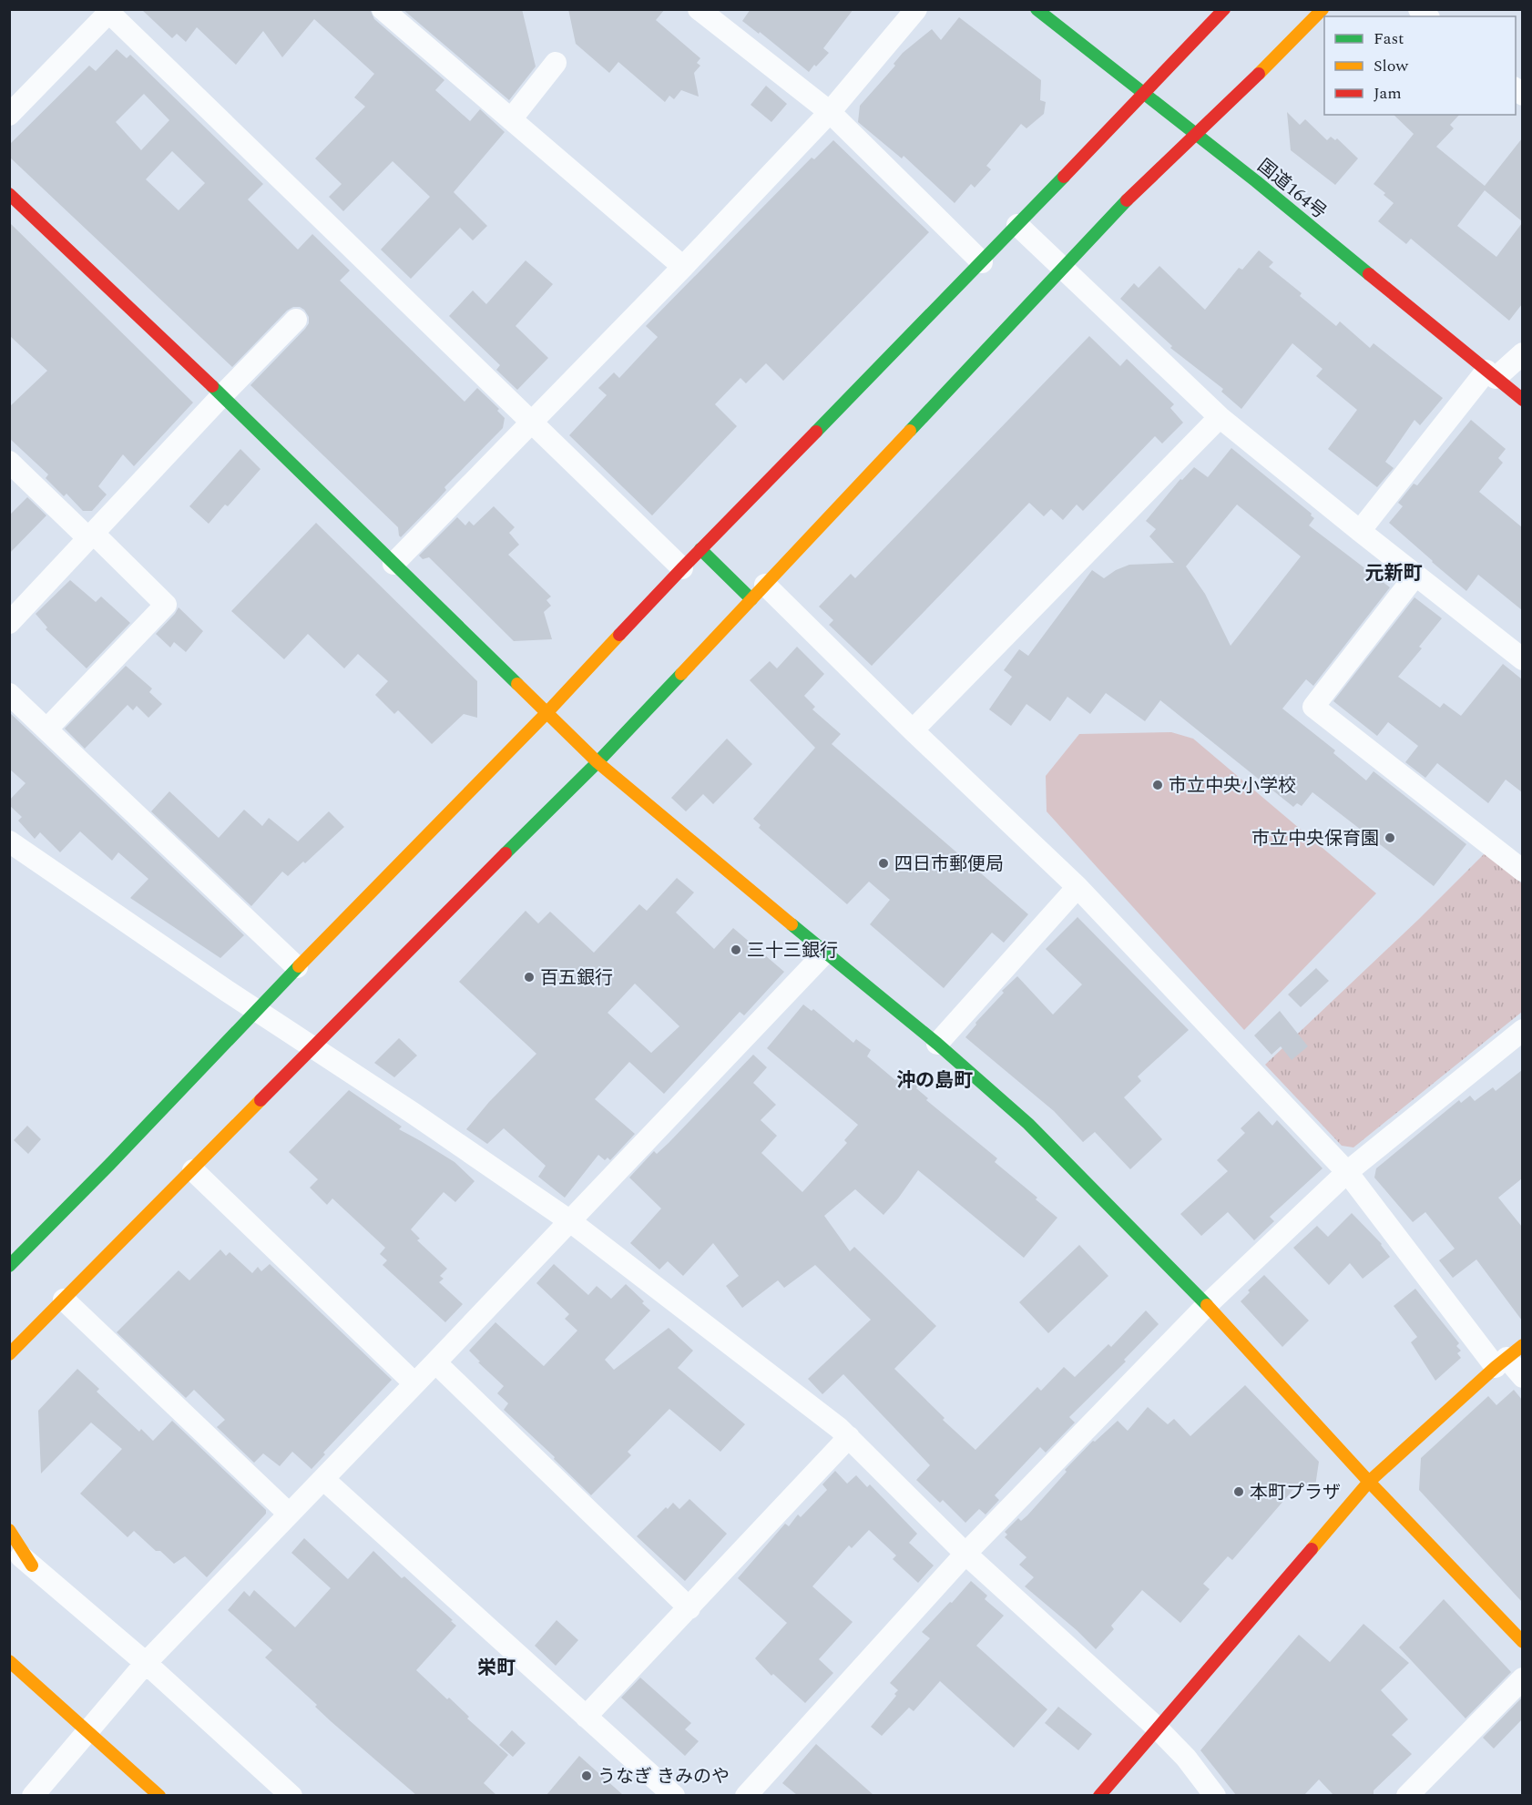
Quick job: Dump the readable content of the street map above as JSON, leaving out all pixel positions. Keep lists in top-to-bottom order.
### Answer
{
  "streets": {
    "main road": ["国道164号"]
  },
  "districts": ["元新町", "沖の島町", "栄町"],
  "places": [
    "市立中央小学校",
    "市立中央保育園",
    "四日市郵便局",
    "三十三銀行",
    "百五銀行",
    "本町プラザ",
    "うなぎ きみのや"
  ],
  "legend": ["Fast", "Slow", "Jam"]
}
